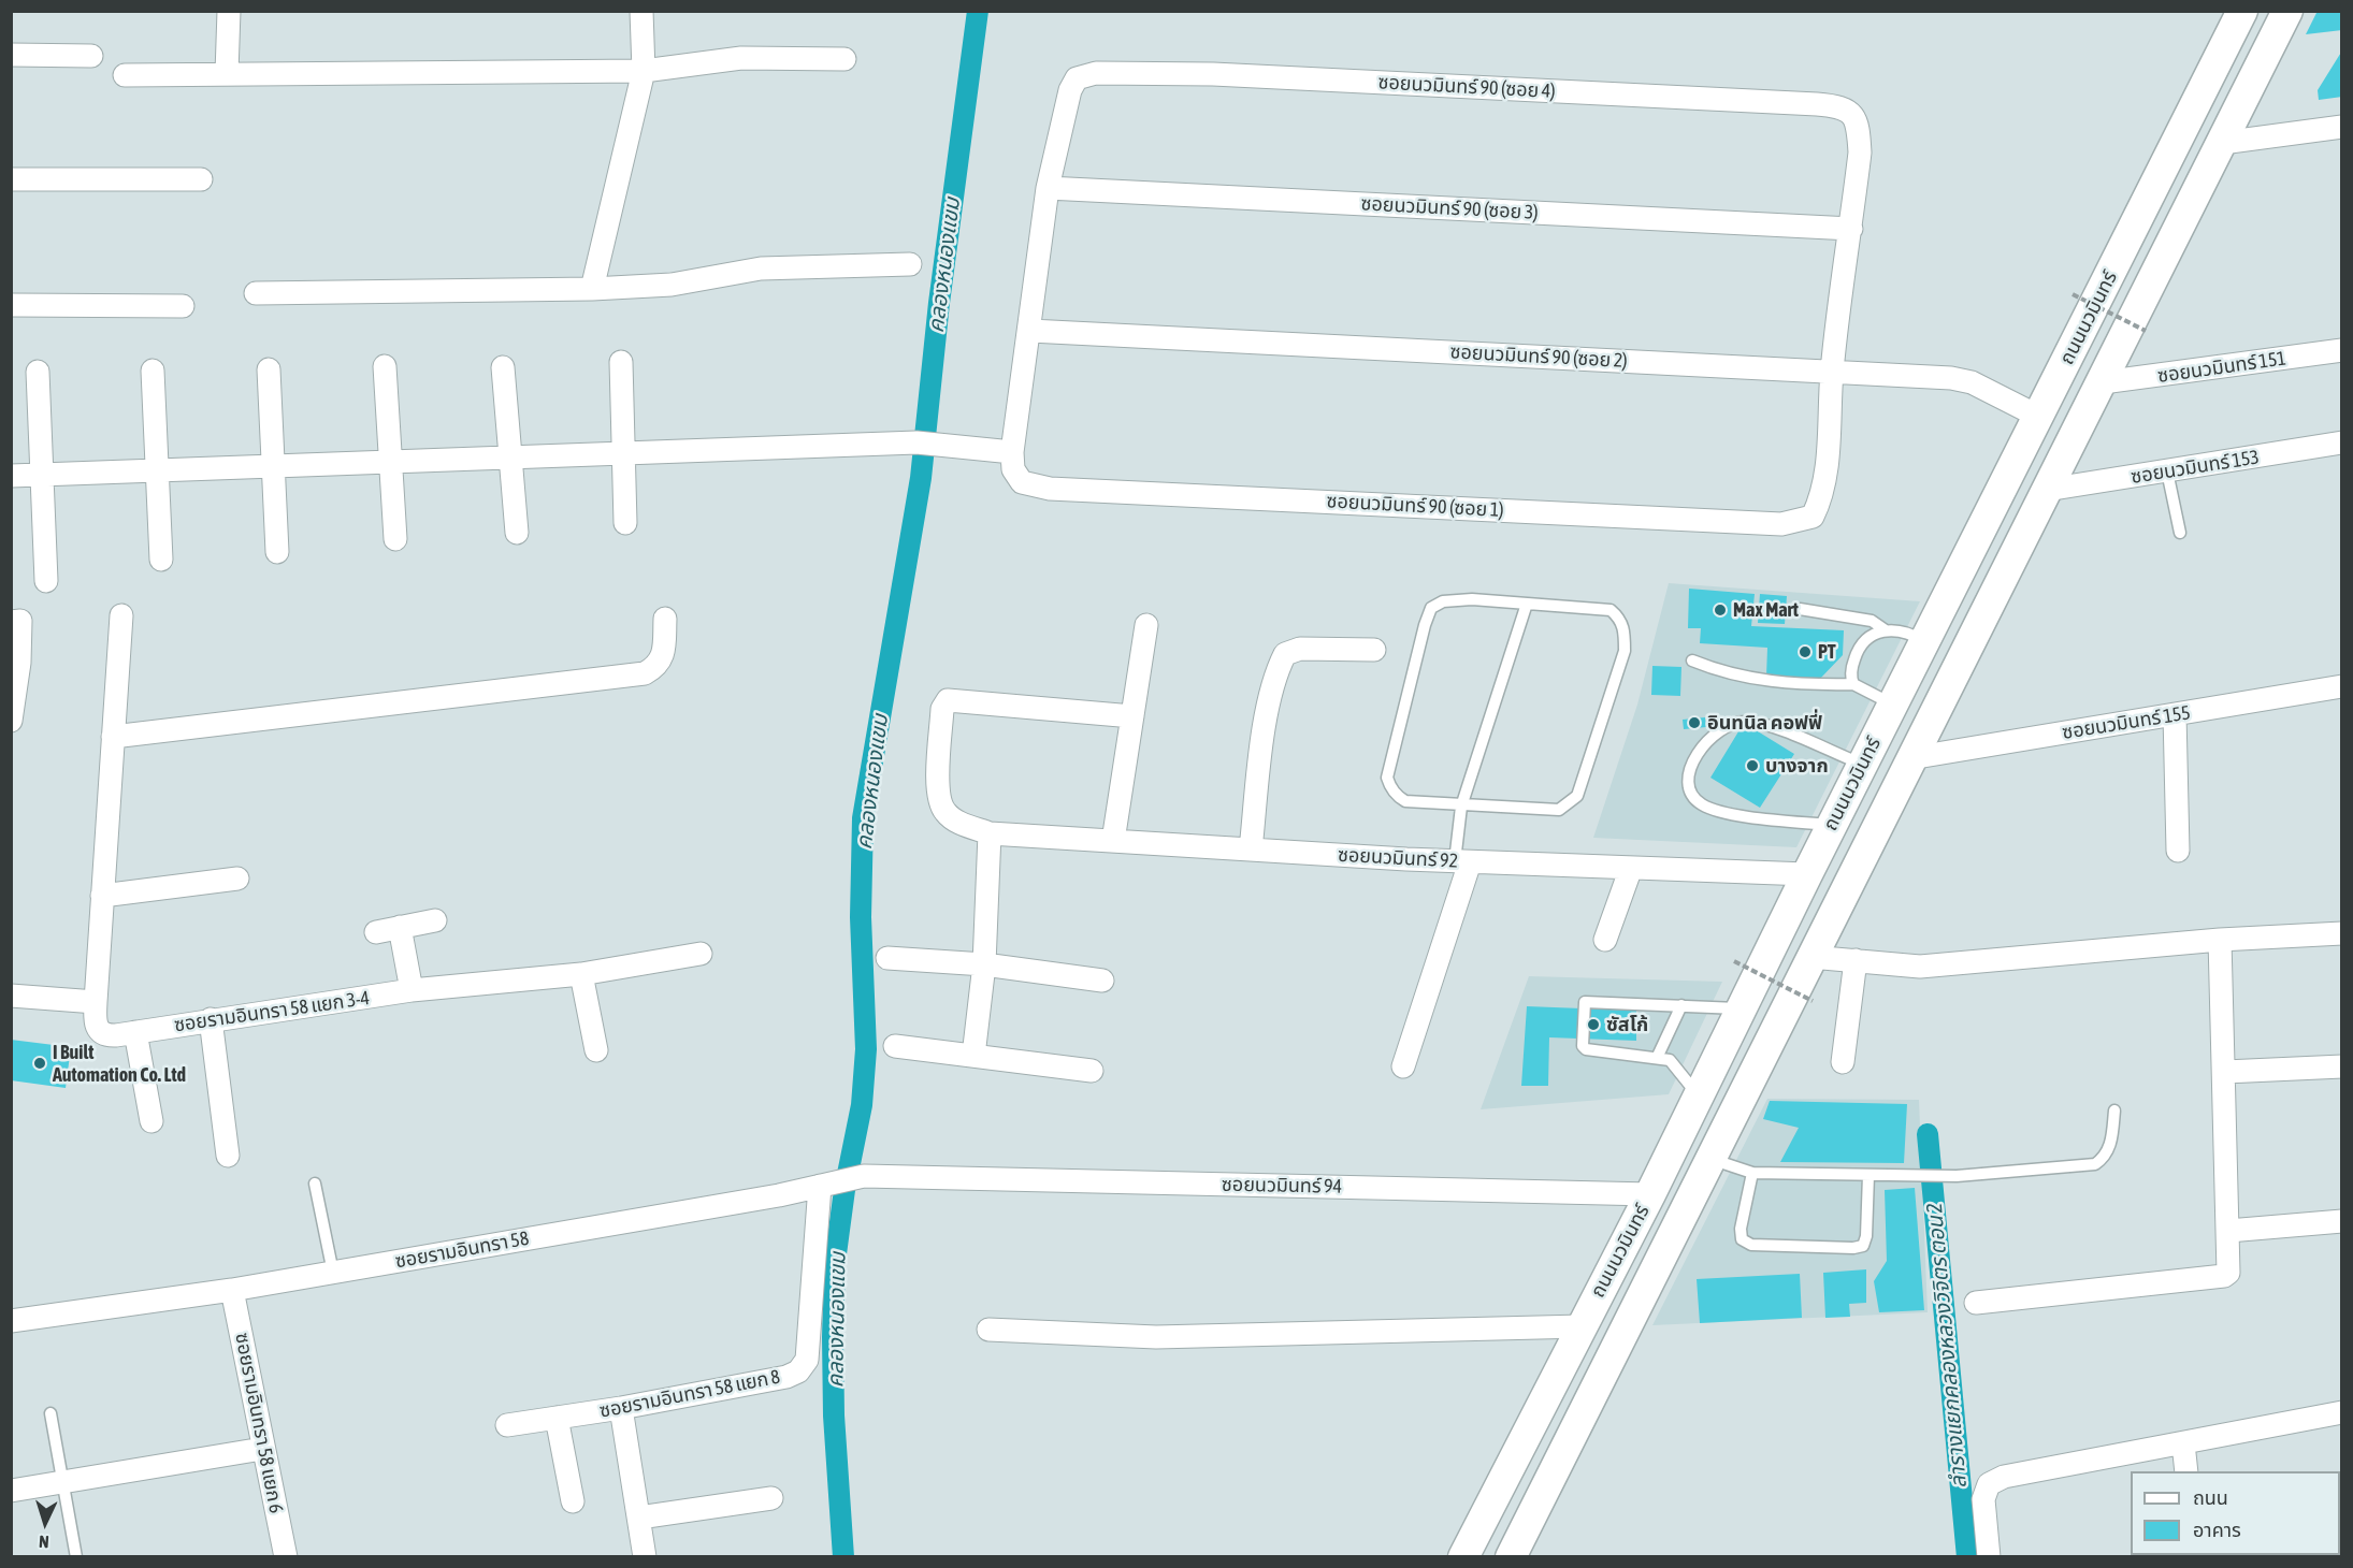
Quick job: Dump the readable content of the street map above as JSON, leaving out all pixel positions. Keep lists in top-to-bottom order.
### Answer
{
  "streets": {
    "main road": ["ถนนนวมินทร์"],
    "street": [
      "ซอยนวมินทร์ 90 (ซอย 4)",
      "ซอยนวมินทร์ 90 (ซอย 3)",
      "ซอยนวมินทร์ 90 (ซอย 2)",
      "ซอยนวมินทร์ 151",
      "ซอยนวมินทร์ 153",
      "ซอยนวมินทร์ 90 (ซอย 1)",
      "ซอยนวมินทร์ 155",
      "ซอยนวมินทร์ 92",
      "ซอยรามอินทรา 58 แยก 3-4",
      "ซอยนวมินทร์ 94",
      "ซอยรามอินทรา 58",
      "ซอยรามอินทรา 58 แยก 8",
      "ซอยรามอินทรา 58 แยก 6"
    ]
  },
  "crossings": [
    ["ซอยนวมินทร์ 90 (ซอย 4)", "ซอยนวมินทร์ 90 (ซอย 3)"],
    ["ซอยนวมินทร์ 90 (ซอย 4)", "ซอยนวมินทร์ 90 (ซอย 2)"],
    ["ซอยนวมินทร์ 90 (ซอย 4)", "ซอยนวมินทร์ 90 (ซอย 1)"],
    ["ถนนนวมินทร์", "ซอยนวมินทร์ 90 (ซอย 2)"],
    ["ถนนนวมินทร์", "ซอยนวมินทร์ 151"],
    ["ถนนนวมินทร์", "ซอยนวมินทร์ 153"],
    ["ถนนนวมินทร์", "ซอยนวมินทร์ 155"],
    ["ถนนนวมินทร์", "ซอยนวมินทร์ 92"],
    ["ถนนนวมินทร์", "ซอยนวมินทร์ 94"],
    ["ซอยนวมินทร์ 90 (ซอย 2)", "ซอยนวมินทร์ 90 (ซอย 1)"],
    ["ซอยนวมินทร์ 94", "ซอยรามอินทรา 58"],
    ["ซอยรามอินทรา 58", "ซอยรามอินทรา 58 แยก 8"],
    ["ซอยรามอินทรา 58", "ซอยรามอินทรา 58 แยก 6"]
  ],
  "water": ["คลองหนองแขม", "ลำรางแยกคลองหลวงวิจิตร ตอน 2"],
  "places": [
    "Max Mart",
    "PT",
    "อินทนิล คอฟฟี่",
    "บางจาก",
    "ซัสโก้",
    "I Built Automation Co. Ltd"
  ],
  "legend": ["ถนน", "อาคาร"],
  "north": "bottom"
}
